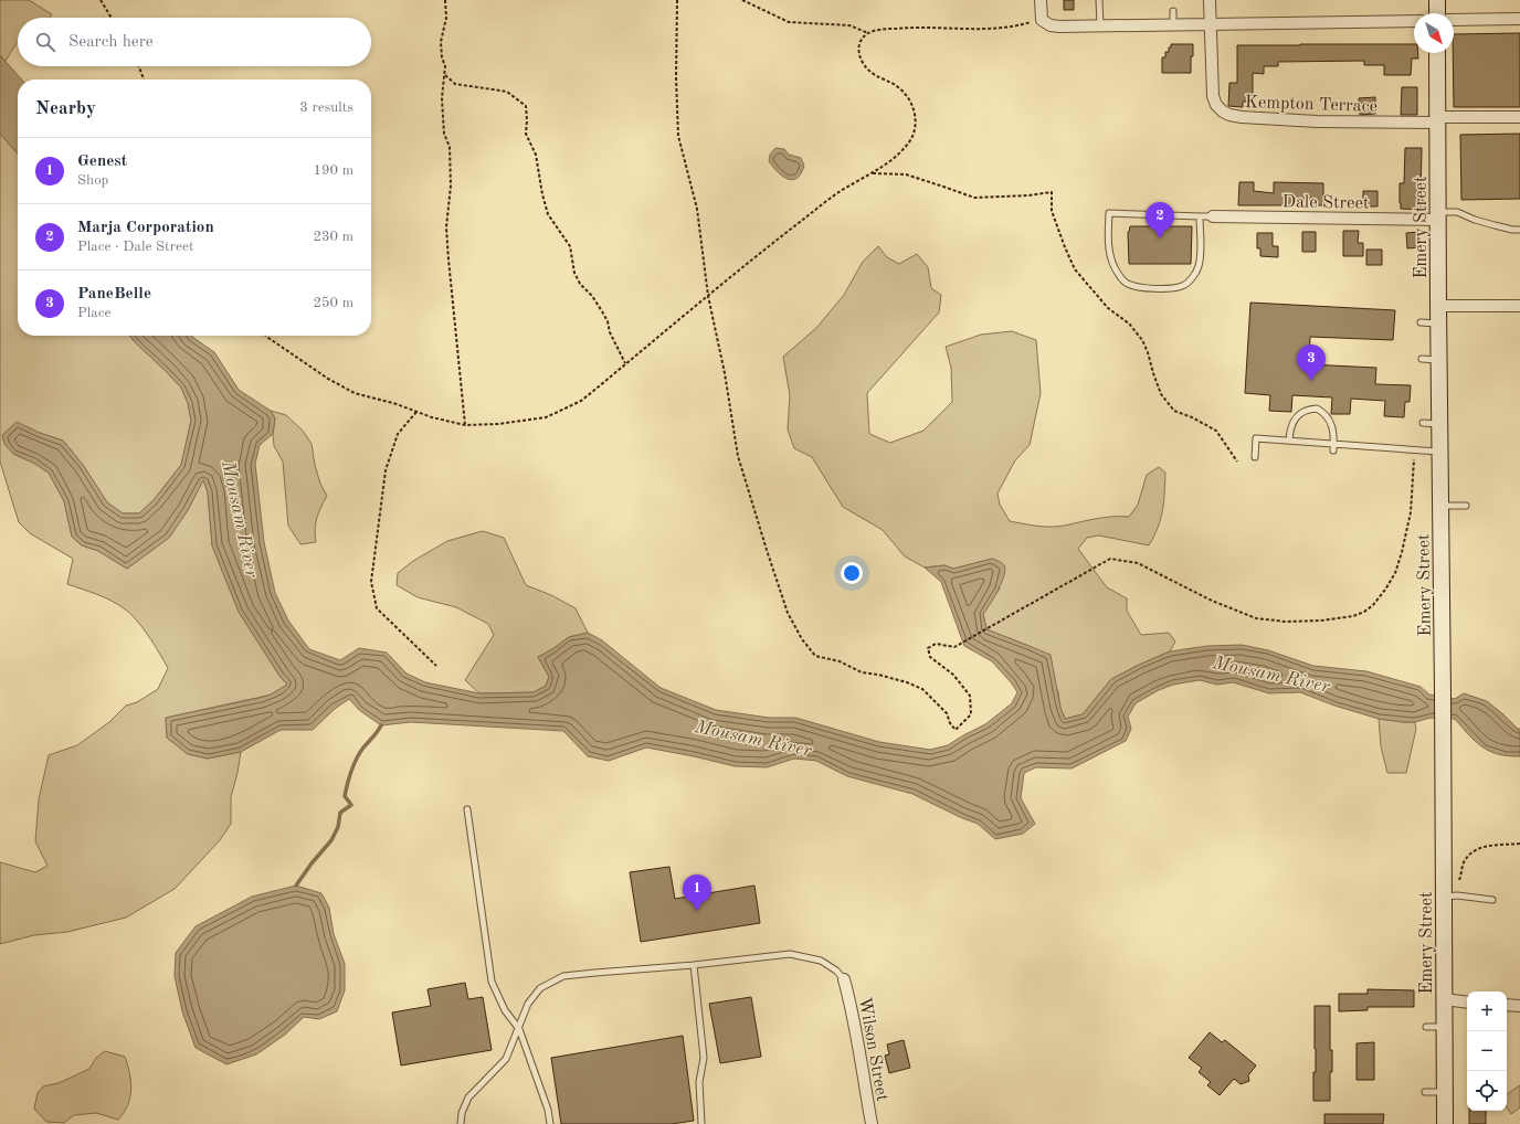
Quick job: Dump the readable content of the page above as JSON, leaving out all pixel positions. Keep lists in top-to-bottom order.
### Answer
{
  "streets": {
    "street": [
      "Kempton Terrace",
      "Dale Street",
      "Emery Street",
      "Wilson Street"
    ]
  },
  "crossings": [
    ["Kempton Terrace", "Emery Street"],
    ["Dale Street", "Emery Street"]
  ],
  "water": ["Mousam River"],
  "north": "bottom right",
  "page": {
    "search": "Search here",
    "heading": ["Nearby", "3 results"],
    "list": [
      {
        "mark": "1",
        "name": "Genest",
        "note": "Shop",
        "value": "190 m"
      },
      {
        "mark": "2",
        "name": "Marja Corporation",
        "note": "Place · Dale Street",
        "value": "230 m"
      },
      {
        "mark": "3",
        "name": "PaneBelle",
        "note": "Place",
        "value": "250 m"
      }
    ],
    "pins": ["2", "3", "1"],
    "map_buttons": ["+", "−"]
  }
}
